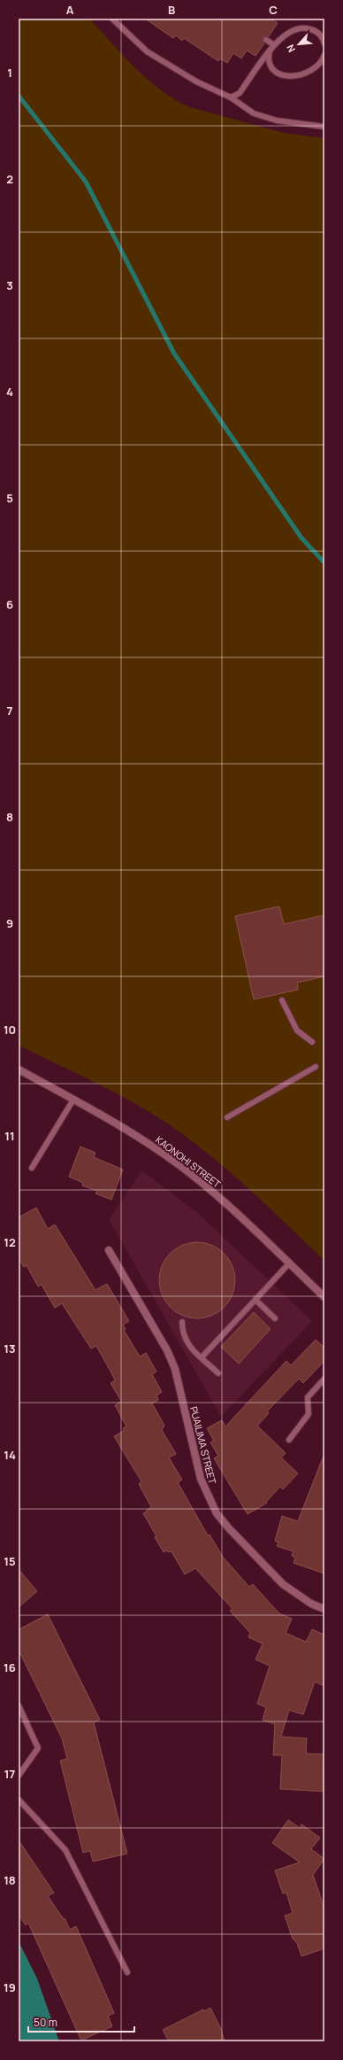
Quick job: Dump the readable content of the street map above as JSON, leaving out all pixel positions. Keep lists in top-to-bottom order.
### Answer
{
  "streets": {
    "street": ["KAONOHI STREET", "PUAILIMA STREET"]
  },
  "scale_bar": "50 m",
  "north": "bottom left",
  "grid": {
    "columns": ["A", "B", "C"],
    "rows": [
      "1",
      "2",
      "3",
      "4",
      "5",
      "6",
      "7",
      "8",
      "9",
      "10",
      "11",
      "12",
      "13",
      "14",
      "15",
      "16",
      "17",
      "18",
      "19"
    ]
  }
}
